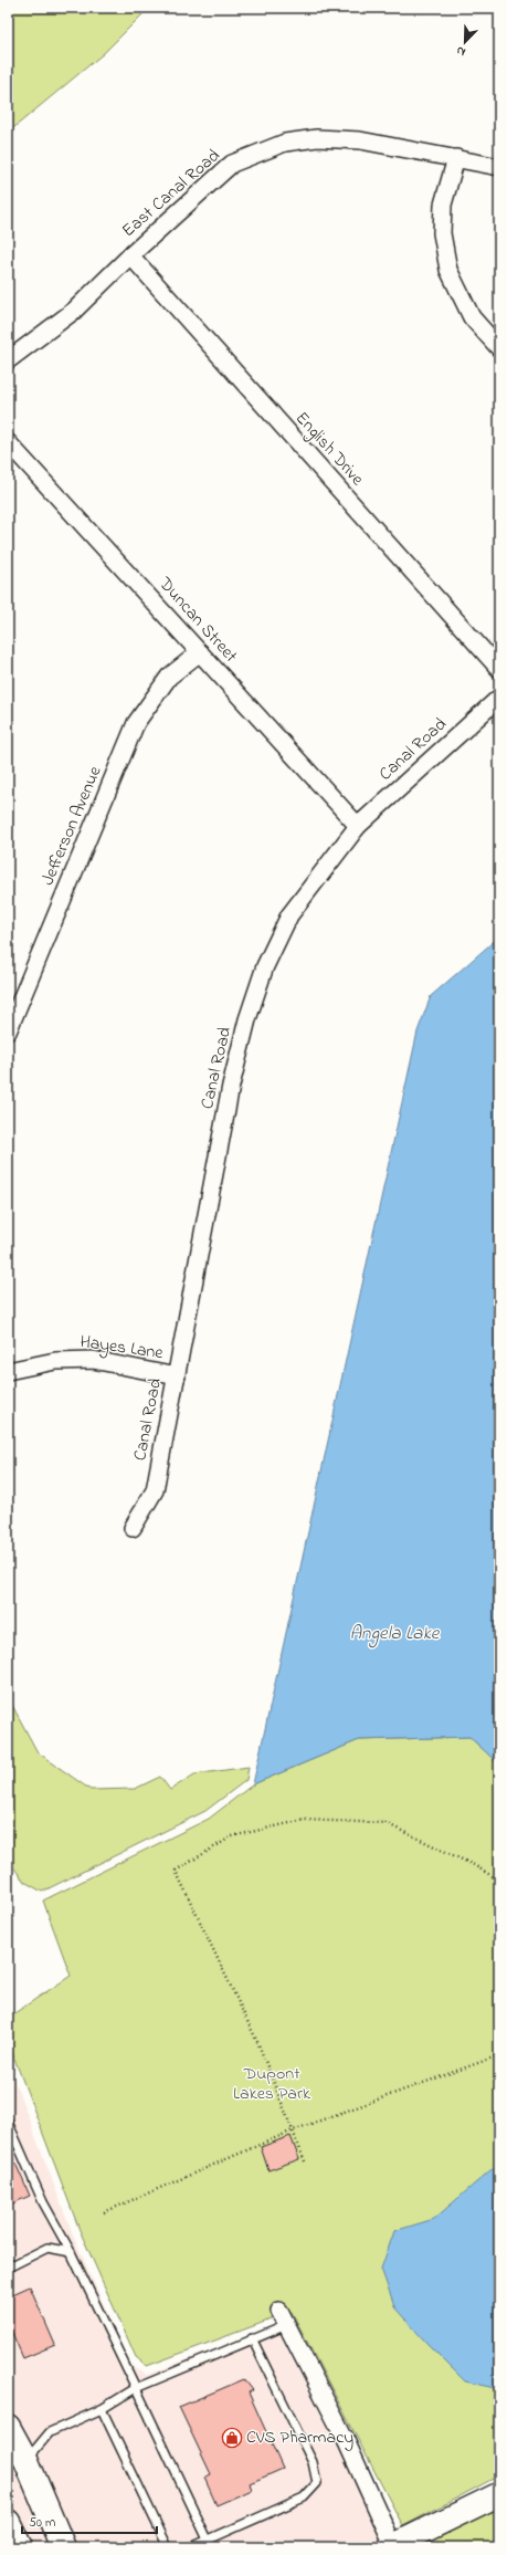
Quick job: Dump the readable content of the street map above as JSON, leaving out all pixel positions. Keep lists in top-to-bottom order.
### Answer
{
  "streets": {
    "street": [
      "East Canal Road",
      "English Drive",
      "Duncan Street",
      "Canal Road",
      "Jefferson Avenue",
      "Hayes Lane"
    ]
  },
  "crossings": [
    ["East Canal Road", "English Drive"],
    ["Duncan Street", "Canal Road"],
    ["Duncan Street", "Jefferson Avenue"],
    ["Canal Road", "Hayes Lane"]
  ],
  "water": ["Angela Lake"],
  "parks": ["Dupont Lakes Park"],
  "places": {
    "shop": ["CVS Pharmacy"]
  },
  "scale_bar": "50 m",
  "north": "bottom left"
}
